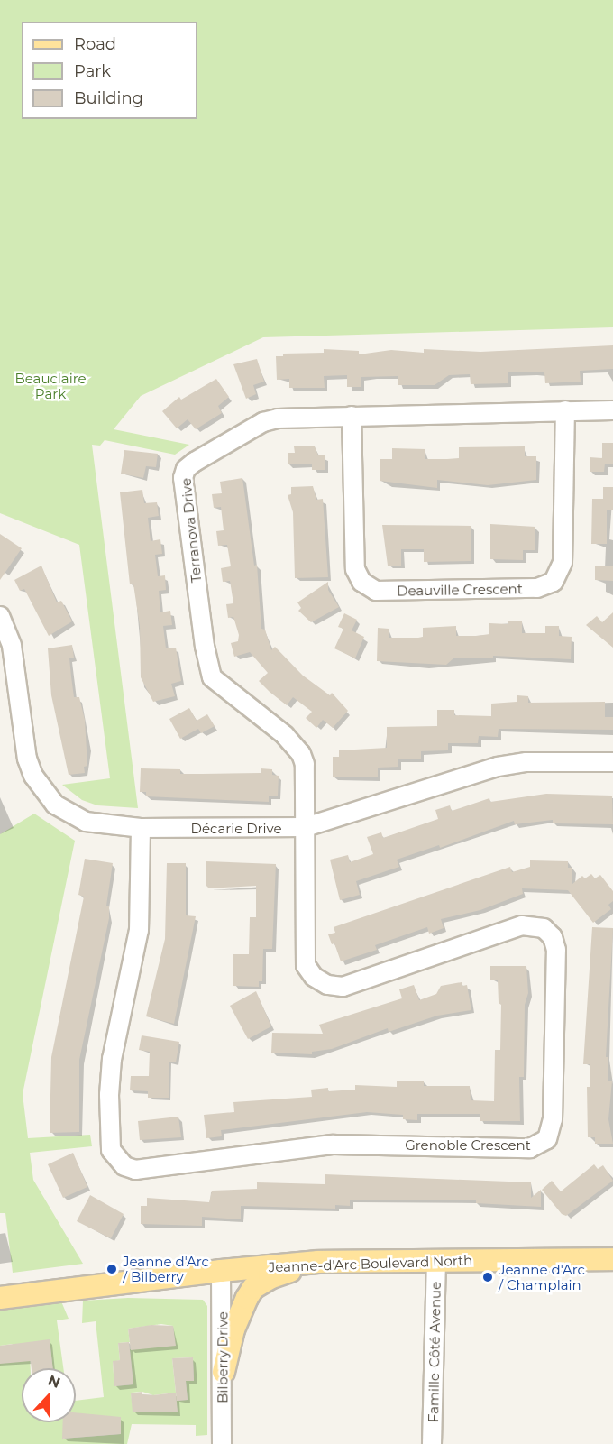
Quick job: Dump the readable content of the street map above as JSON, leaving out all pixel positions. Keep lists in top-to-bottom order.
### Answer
{
  "streets": {
    "main road": ["Jeanne-d'Arc Boulevard North"],
    "street": [
      "Terranova Drive",
      "Deauville Crescent",
      "Décarie Drive",
      "Grenoble Crescent",
      "Famille-Côté Avenue",
      "Bilberry Drive"
    ]
  },
  "crossings": [
    ["Terranova Drive", "Deauville Crescent"],
    ["Terranova Drive", "Décarie Drive"],
    ["Terranova Drive", "Grenoble Crescent"],
    ["Décarie Drive", "Grenoble Crescent"],
    ["Jeanne-d'Arc Boulevard North", "Famille-Côté Avenue"],
    ["Jeanne-d'Arc Boulevard North", "Bilberry Drive"]
  ],
  "parks": ["Beauclaire Park"],
  "places": ["Jeanne d'Arc / Bilberry", "Jeanne d'Arc / Champlain"],
  "legend": ["Road", "Park", "Building"],
  "north": "top"
}
